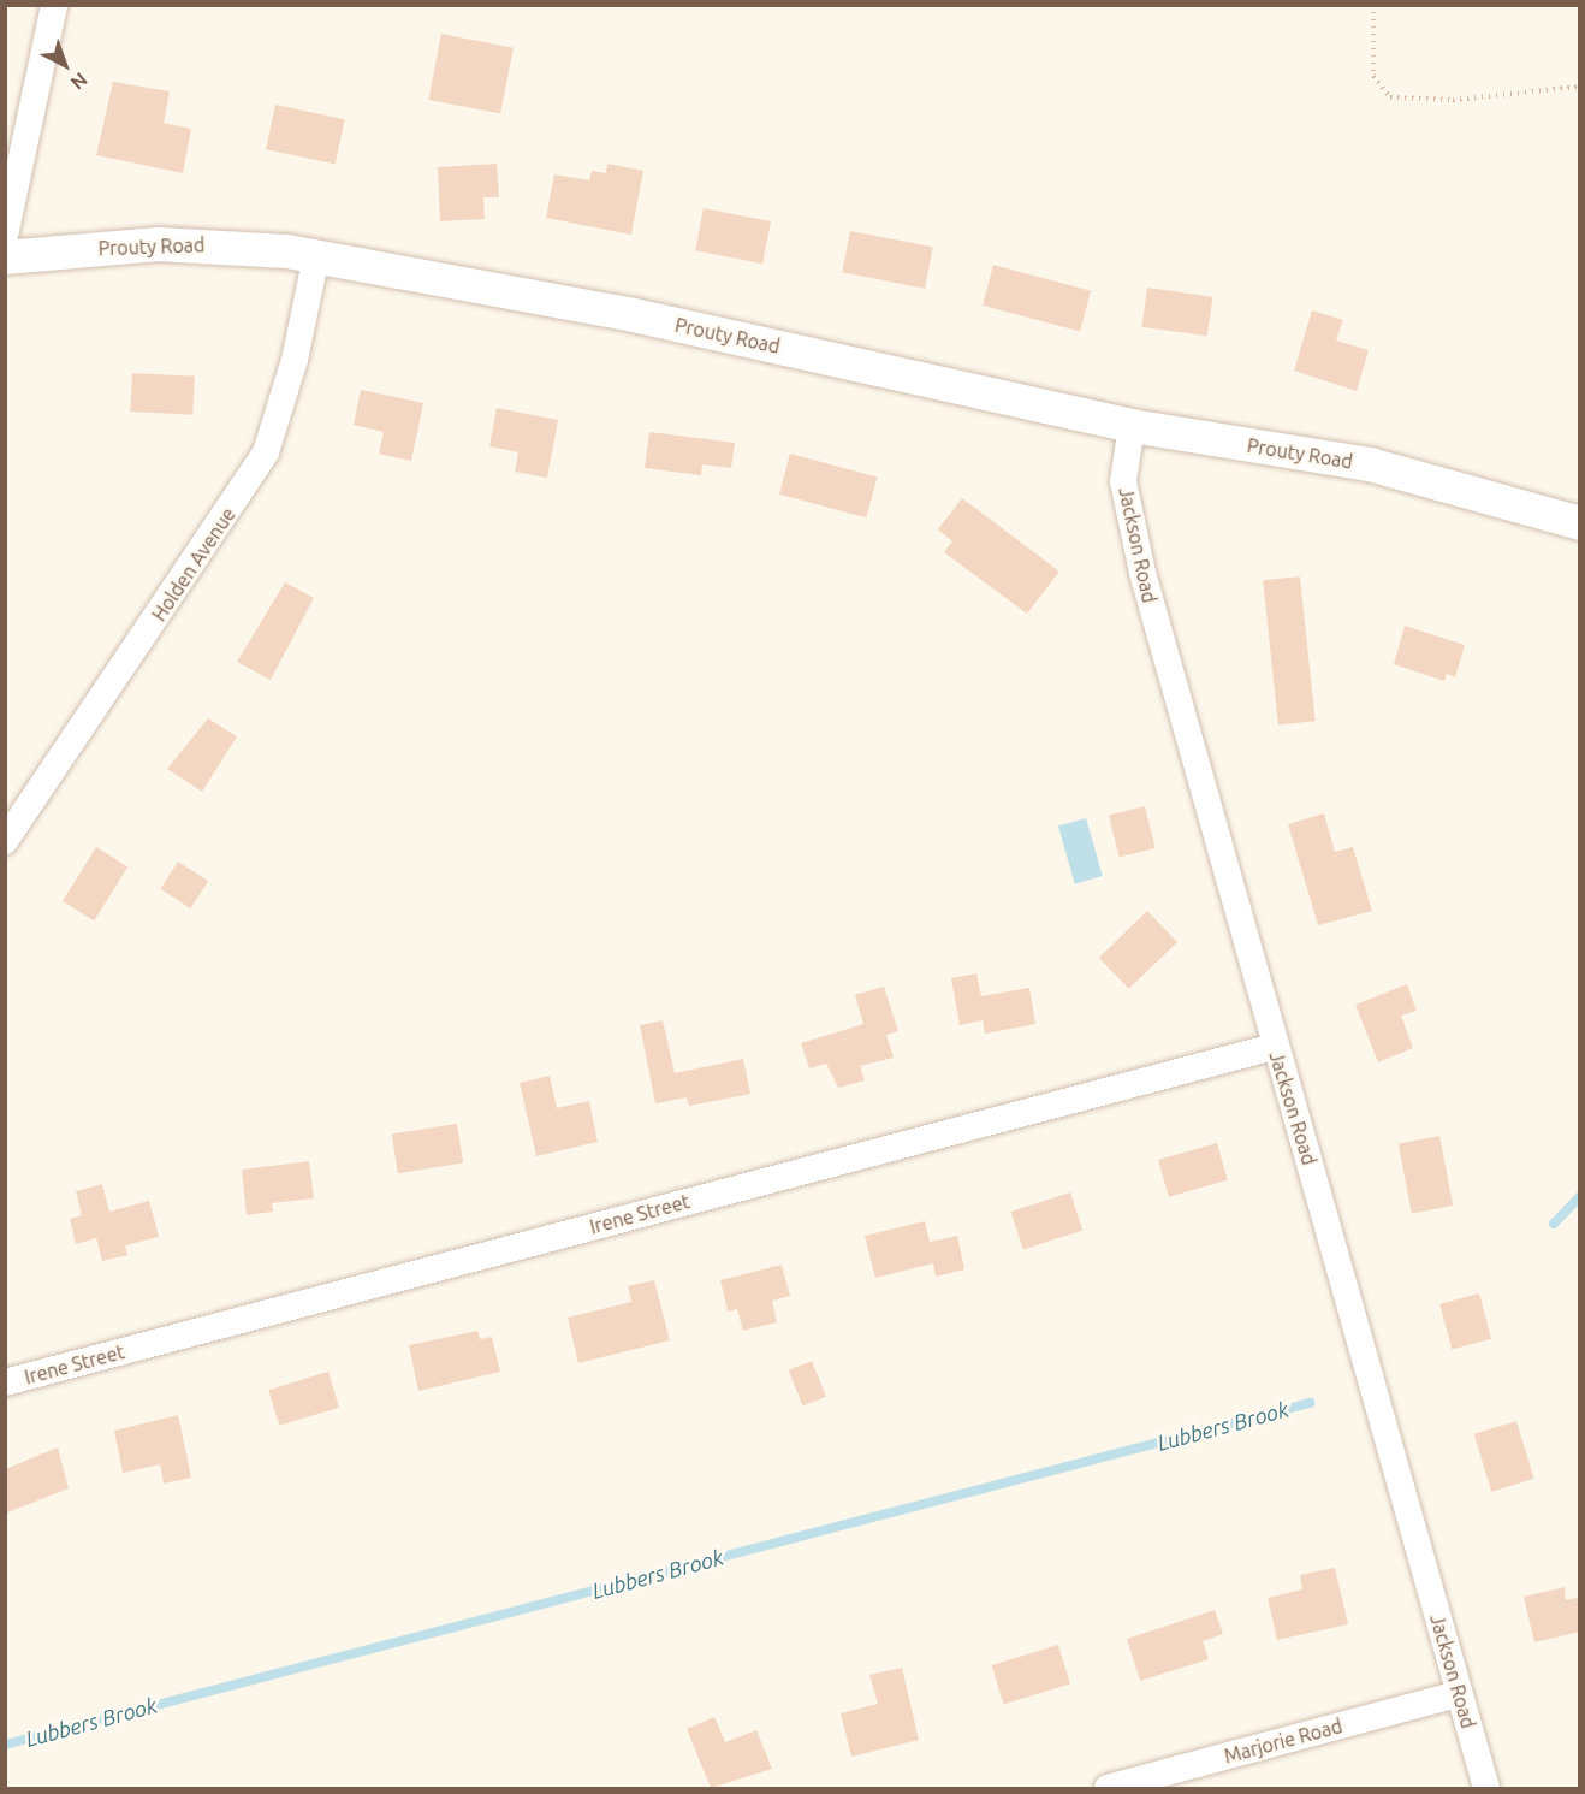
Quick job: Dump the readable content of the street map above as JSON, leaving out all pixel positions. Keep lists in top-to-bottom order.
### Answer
{
  "streets": {
    "street": [
      "Prouty Road",
      "Jackson Road",
      "Holden Avenue",
      "Irene Street",
      "Marjorie Road"
    ]
  },
  "crossings": [
    ["Prouty Road", "Jackson Road"],
    ["Prouty Road", "Holden Avenue"],
    ["Jackson Road", "Irene Street"],
    ["Jackson Road", "Marjorie Road"]
  ],
  "water": ["Lubbers Brook"],
  "north": "bottom right"
}
